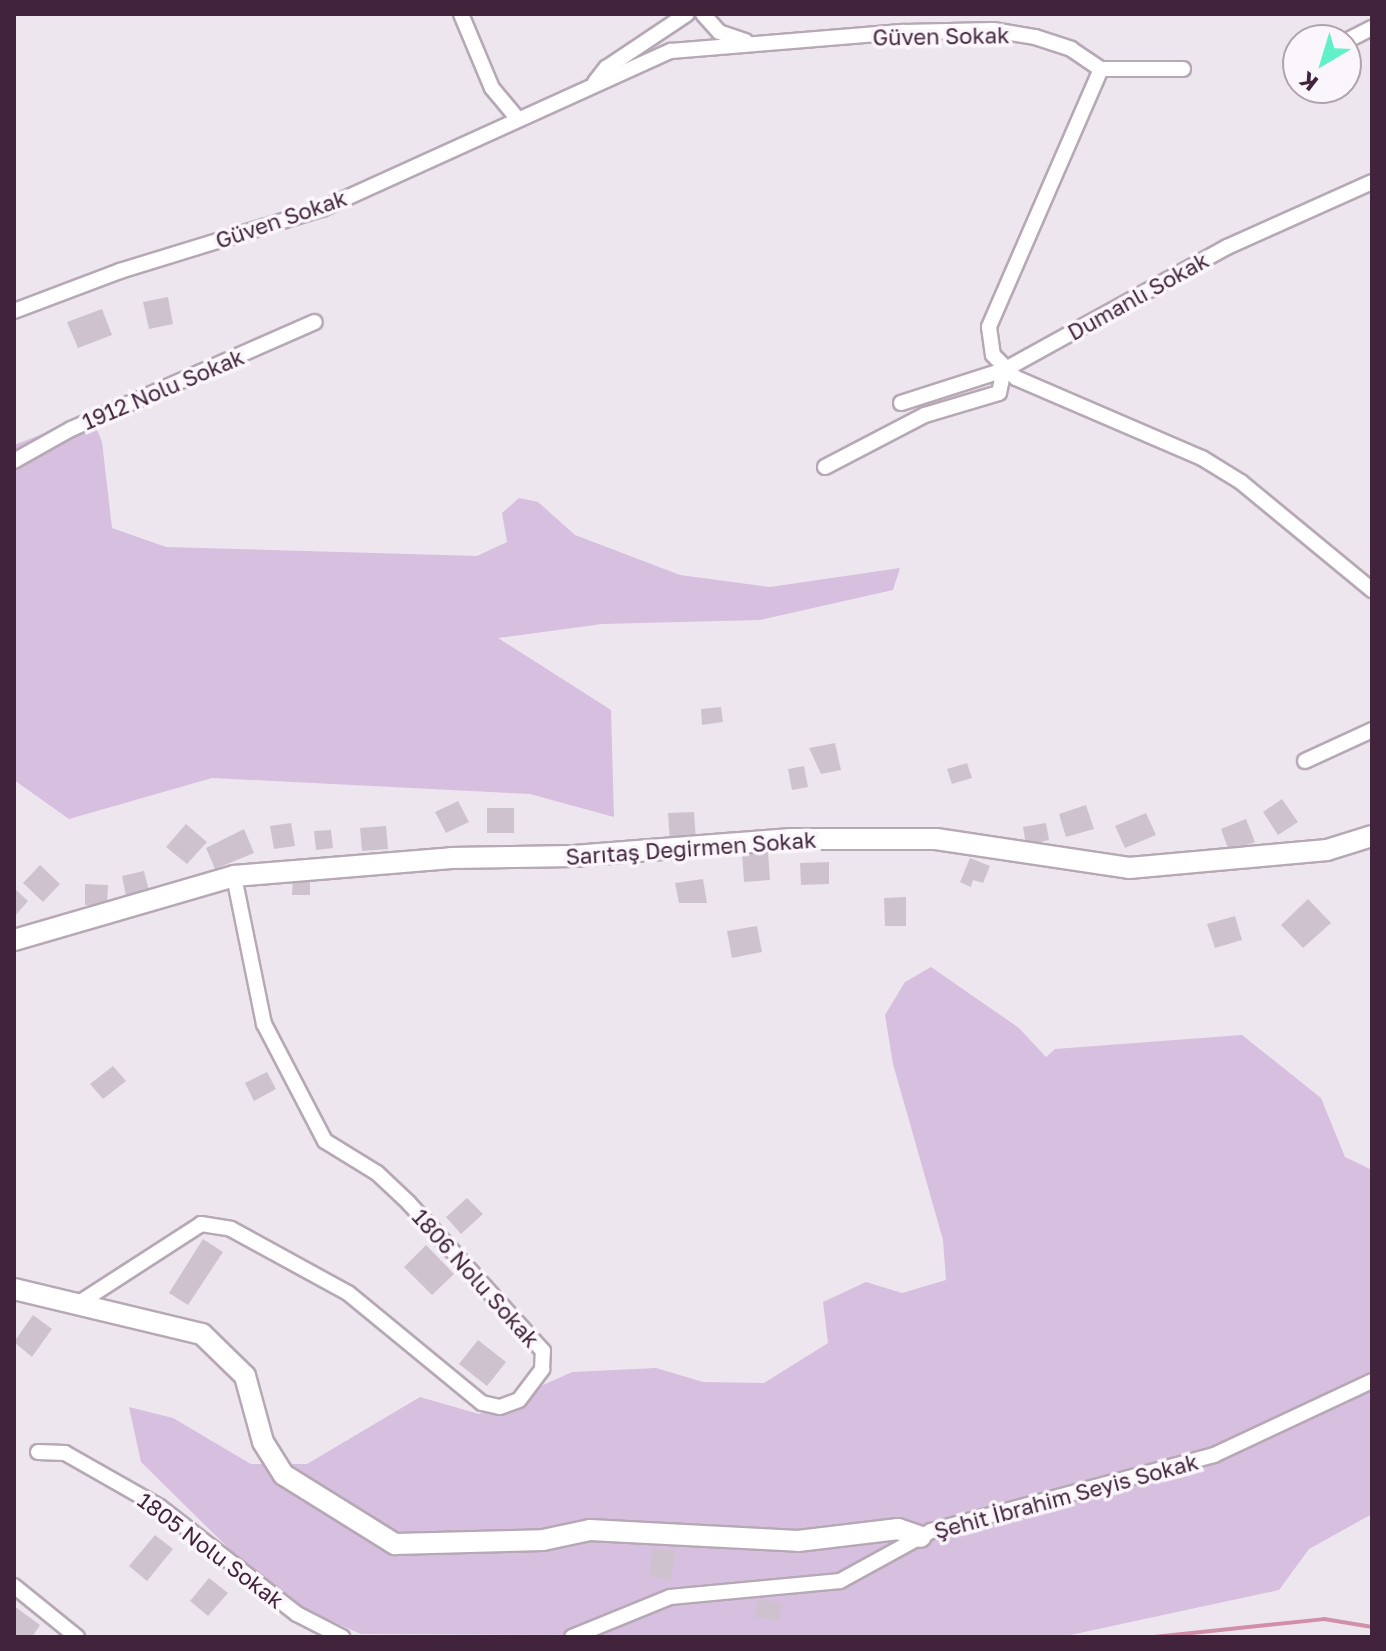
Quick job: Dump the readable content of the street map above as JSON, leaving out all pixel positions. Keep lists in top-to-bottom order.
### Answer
{
  "streets": {
    "street": [
      "Güven Sokak",
      "Dumanlı Sokak",
      "1912 Nolu Sokak",
      "Sarıtaş Değirmen Sokak",
      "1806 Nolu Sokak",
      "Şehit İbrahim Seyis Sokak",
      "1805 Nolu Sokak"
    ]
  },
  "crossings": [
    ["Sarıtaş Değirmen Sokak", "1806 Nolu Sokak"]
  ],
  "north": "bottom left"
}
